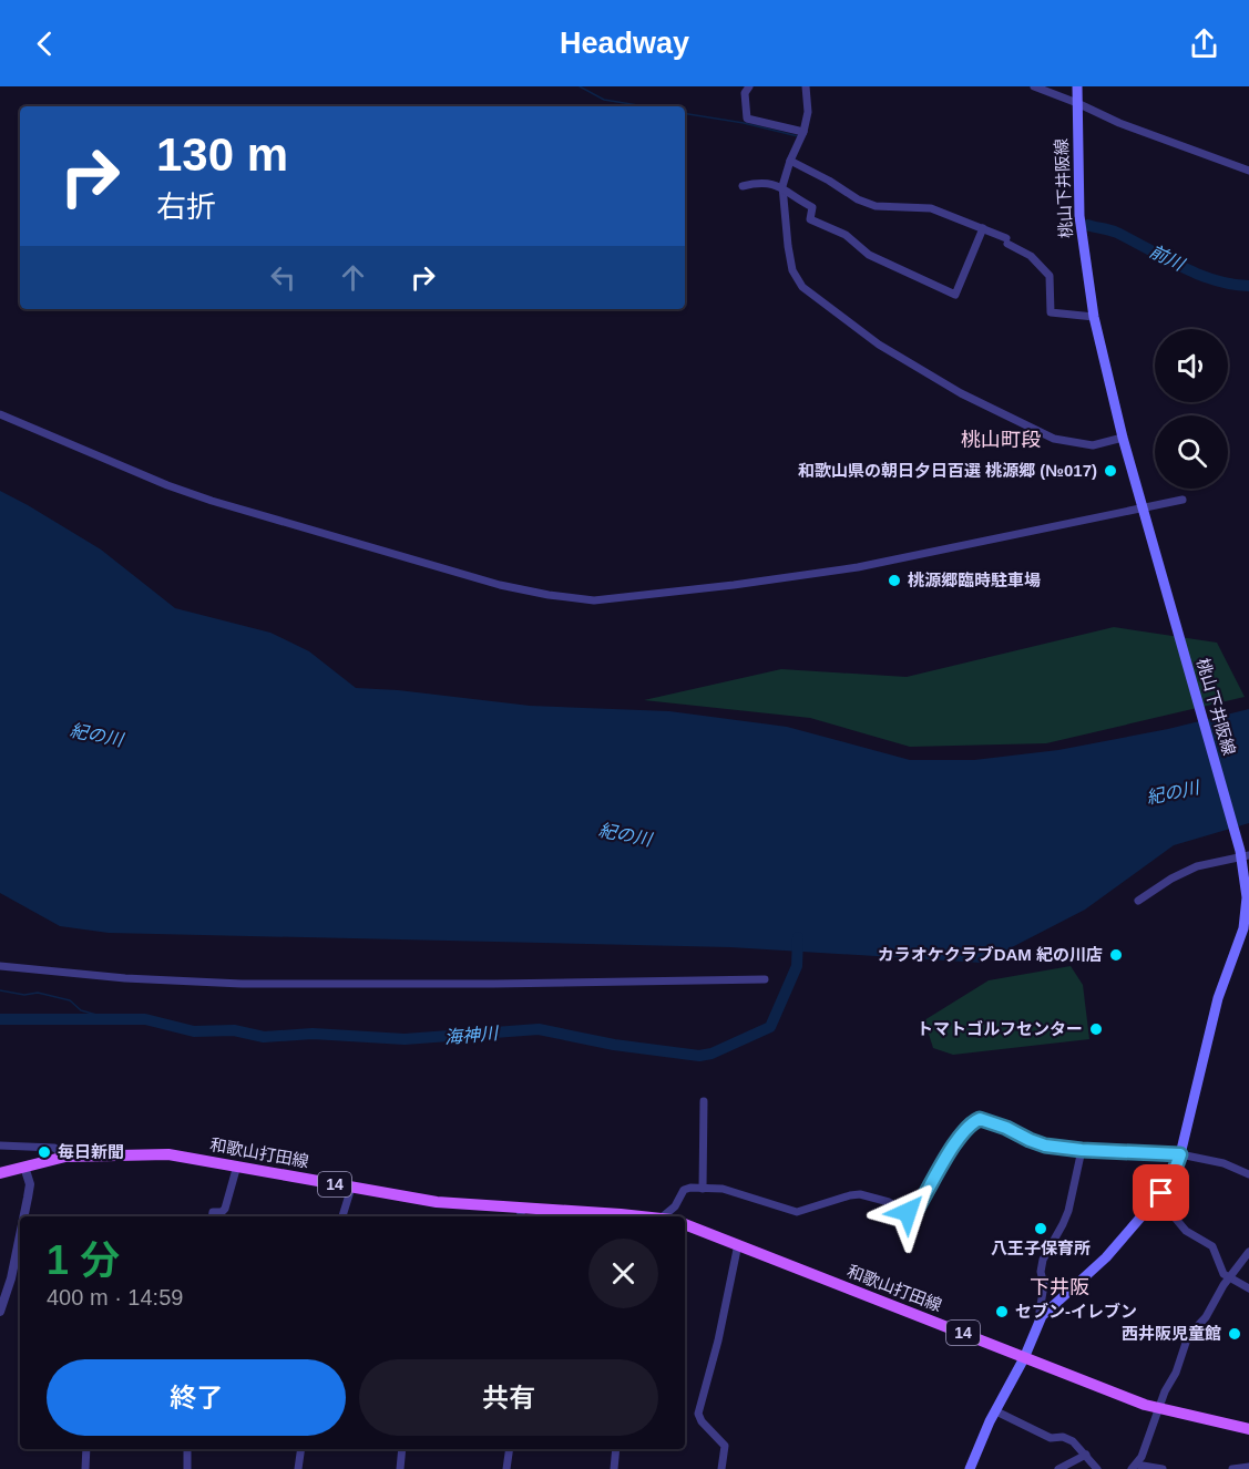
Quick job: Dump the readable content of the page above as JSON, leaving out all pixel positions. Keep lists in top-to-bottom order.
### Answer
{
  "streets": {
    "main road": ["桃山下井阪線", "和歌山打田線", "14"]
  },
  "crossings": [
    ["桃山下井阪線", "和歌山打田線"]
  ],
  "districts": ["桃山町段", "下井阪"],
  "water": ["前川", "紀の川", "海神川"],
  "places": [
    "和歌山県の朝日夕日百選 桃源郷 (№017)",
    "桃源郷臨時駐車場",
    "カラオケクラブDAM 紀の川店",
    "トマトゴルフセンター",
    "毎日新聞",
    "八王子保育所",
    "セブン-イレブン",
    "西井阪児童館"
  ],
  "page": {
    "header": "Headway",
    "turn": ["130 m", "右折"],
    "heading": ["1 分", "400 m · 14:59"],
    "buttons": ["終了", "共有"]
  }
}
